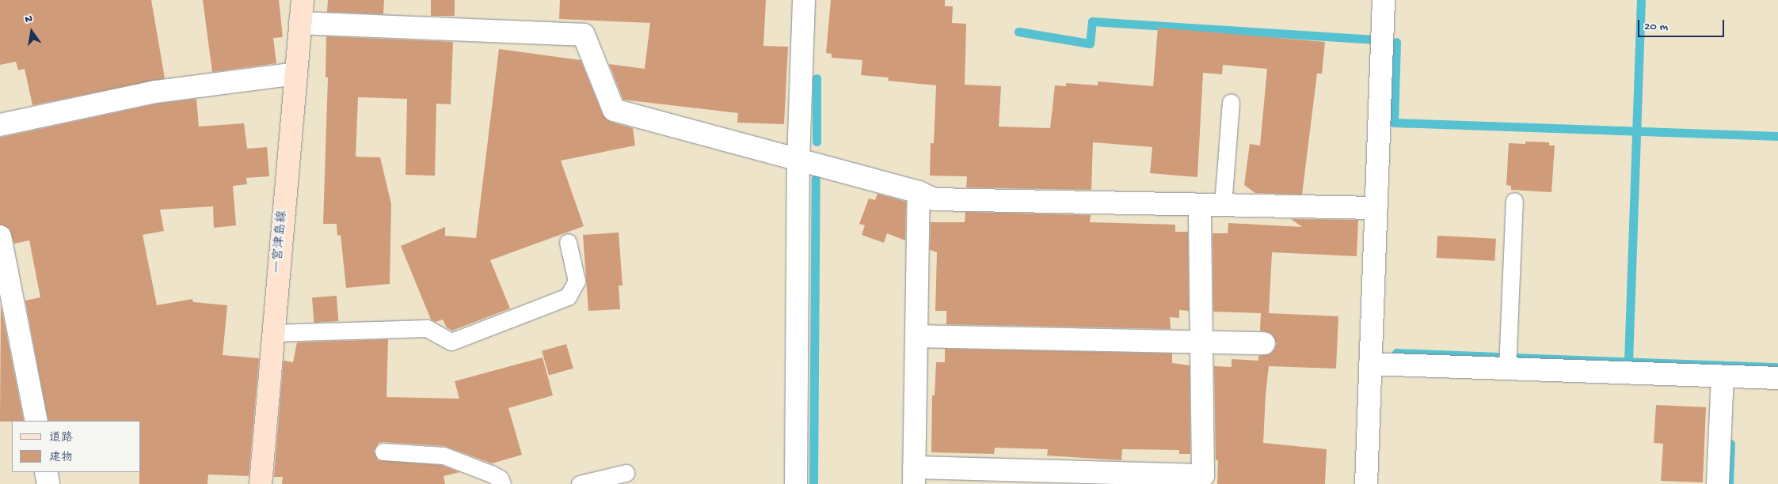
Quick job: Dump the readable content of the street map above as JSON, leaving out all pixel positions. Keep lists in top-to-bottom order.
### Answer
{
  "streets": {
    "main road": ["一宮津島線"]
  },
  "legend": ["道路", "建物"],
  "scale_bar": "20 m",
  "north": "top"
}
